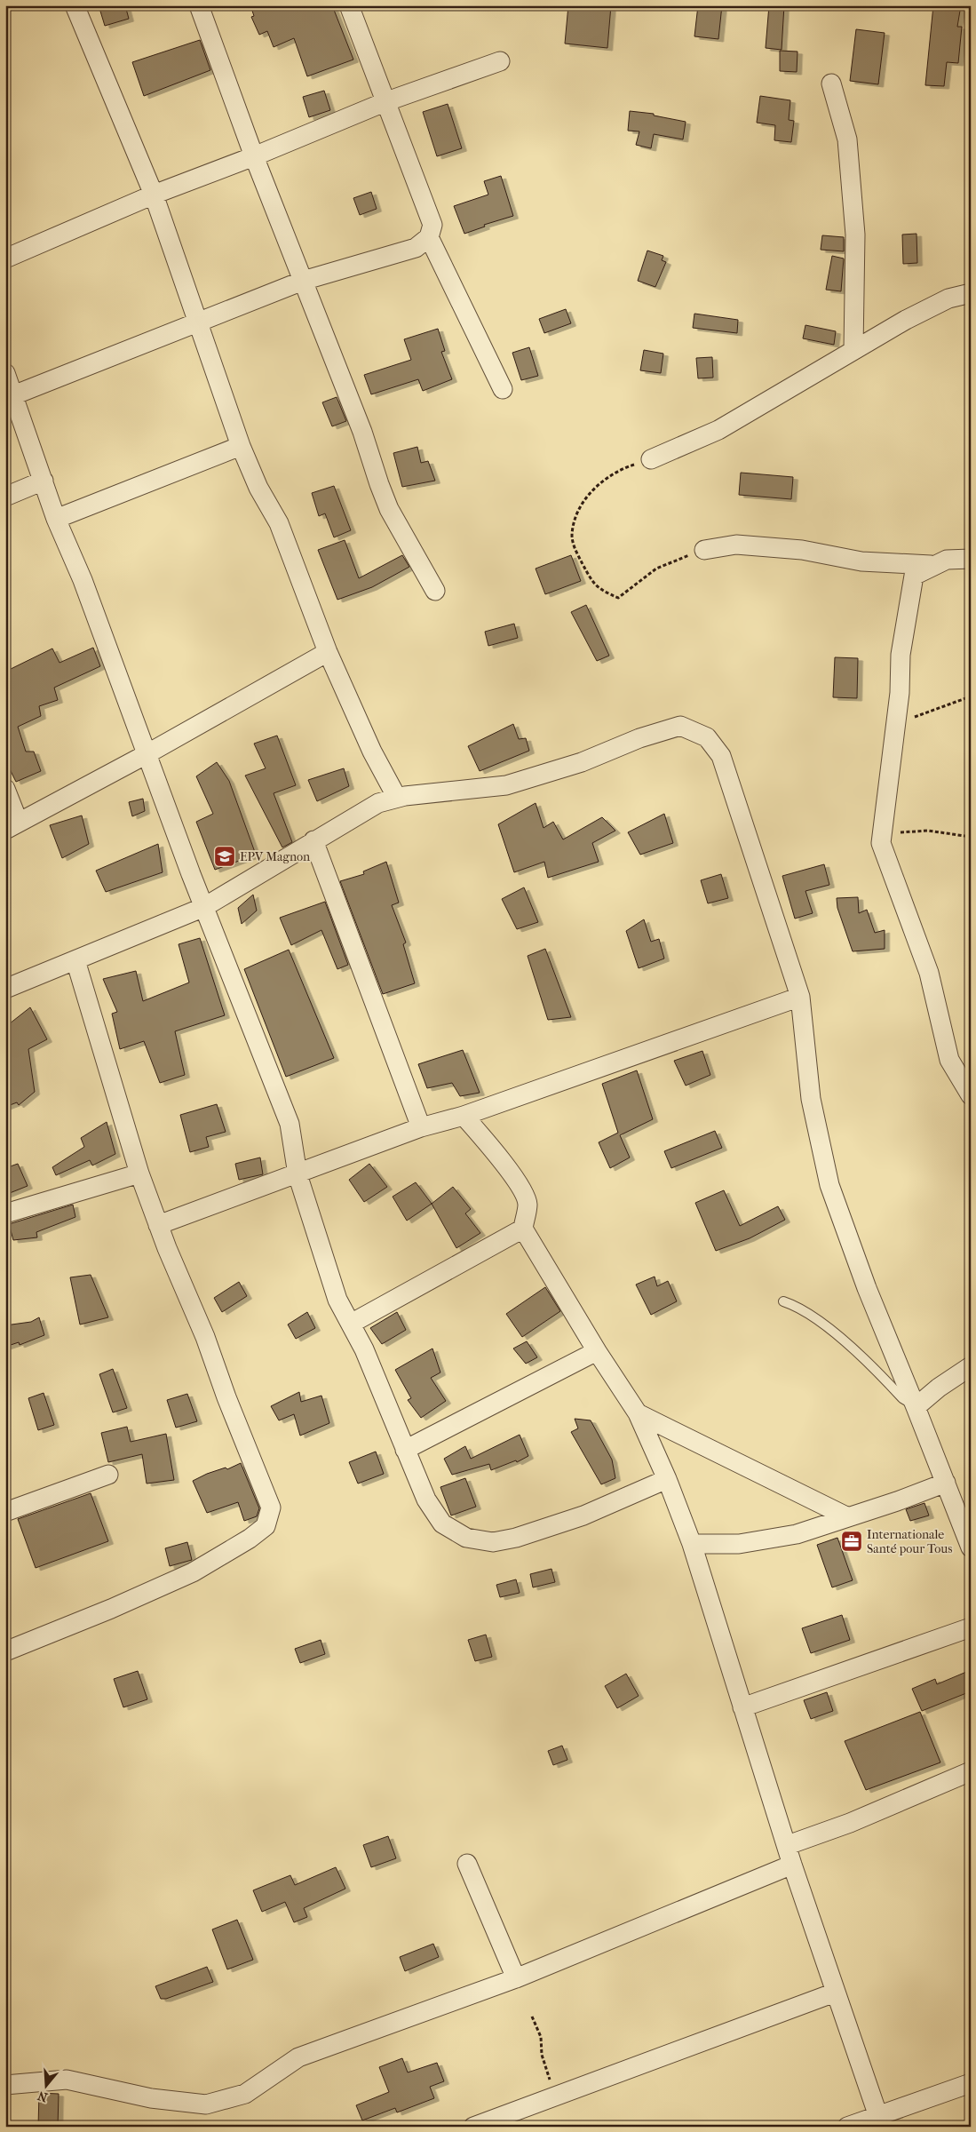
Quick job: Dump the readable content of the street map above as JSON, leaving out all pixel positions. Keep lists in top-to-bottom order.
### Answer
{
  "places": {
    "school or university": ["EPV Magnon"],
    "office": ["Internationale Santé pour Tous"]
  },
  "north": "bottom"
}
